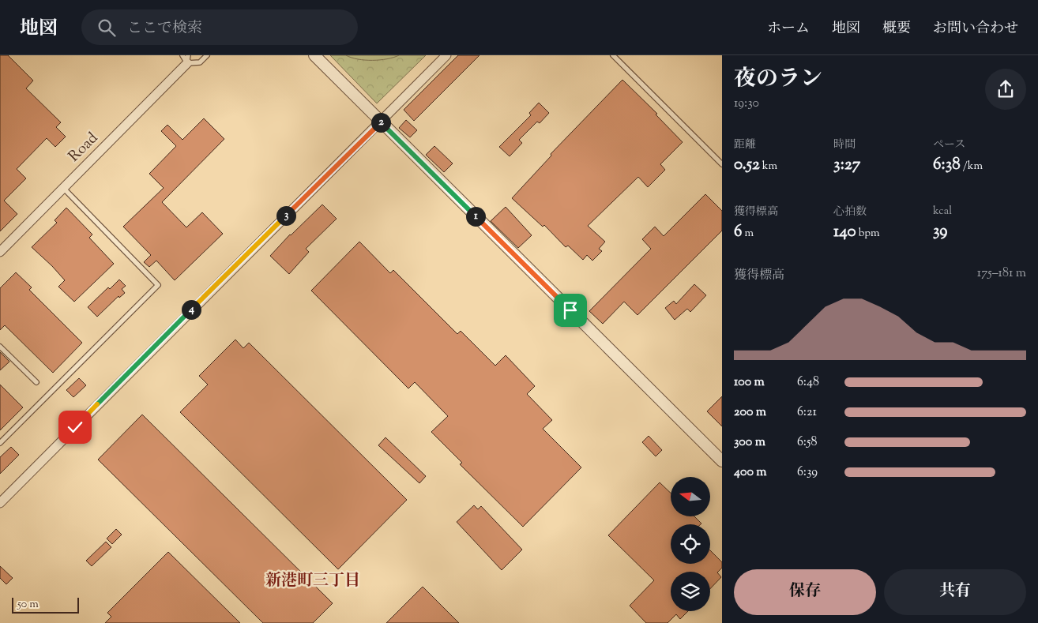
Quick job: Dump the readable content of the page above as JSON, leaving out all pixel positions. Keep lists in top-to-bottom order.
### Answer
{
  "streets": {
    "street": ["Road"]
  },
  "districts": ["新港町三丁目"],
  "scale_bar": "50 m",
  "north": "left",
  "page": {
    "header": "地図",
    "search": "ここで検索",
    "nav": [
      "ホーム",
      "地図",
      "概要",
      "お問い合わせ"
    ],
    "heading": ["夜のラン", "19:30"],
    "pins": [
      "2",
      "3",
      "1",
      "4"
    ],
    "stats": [
      ["距離", "0.52 km"],
      ["時間", "3:27"],
      ["ペース", "6:38 /km"],
      ["獲得標高", "6 m"],
      ["心拍数", "140 bpm"],
      ["kcal", "39"]
    ],
    "chart": ["獲得標高", "175–181 m"],
    "list": [
      {
        "name": "100 m",
        "note": "6:48"
      },
      {
        "name": "200 m",
        "note": "6:21"
      },
      {
        "name": "300 m",
        "note": "6:58"
      },
      {
        "name": "400 m",
        "note": "6:39"
      }
    ],
    "buttons": ["保存", "共有"],
    "scale": "50 m"
  }
}
